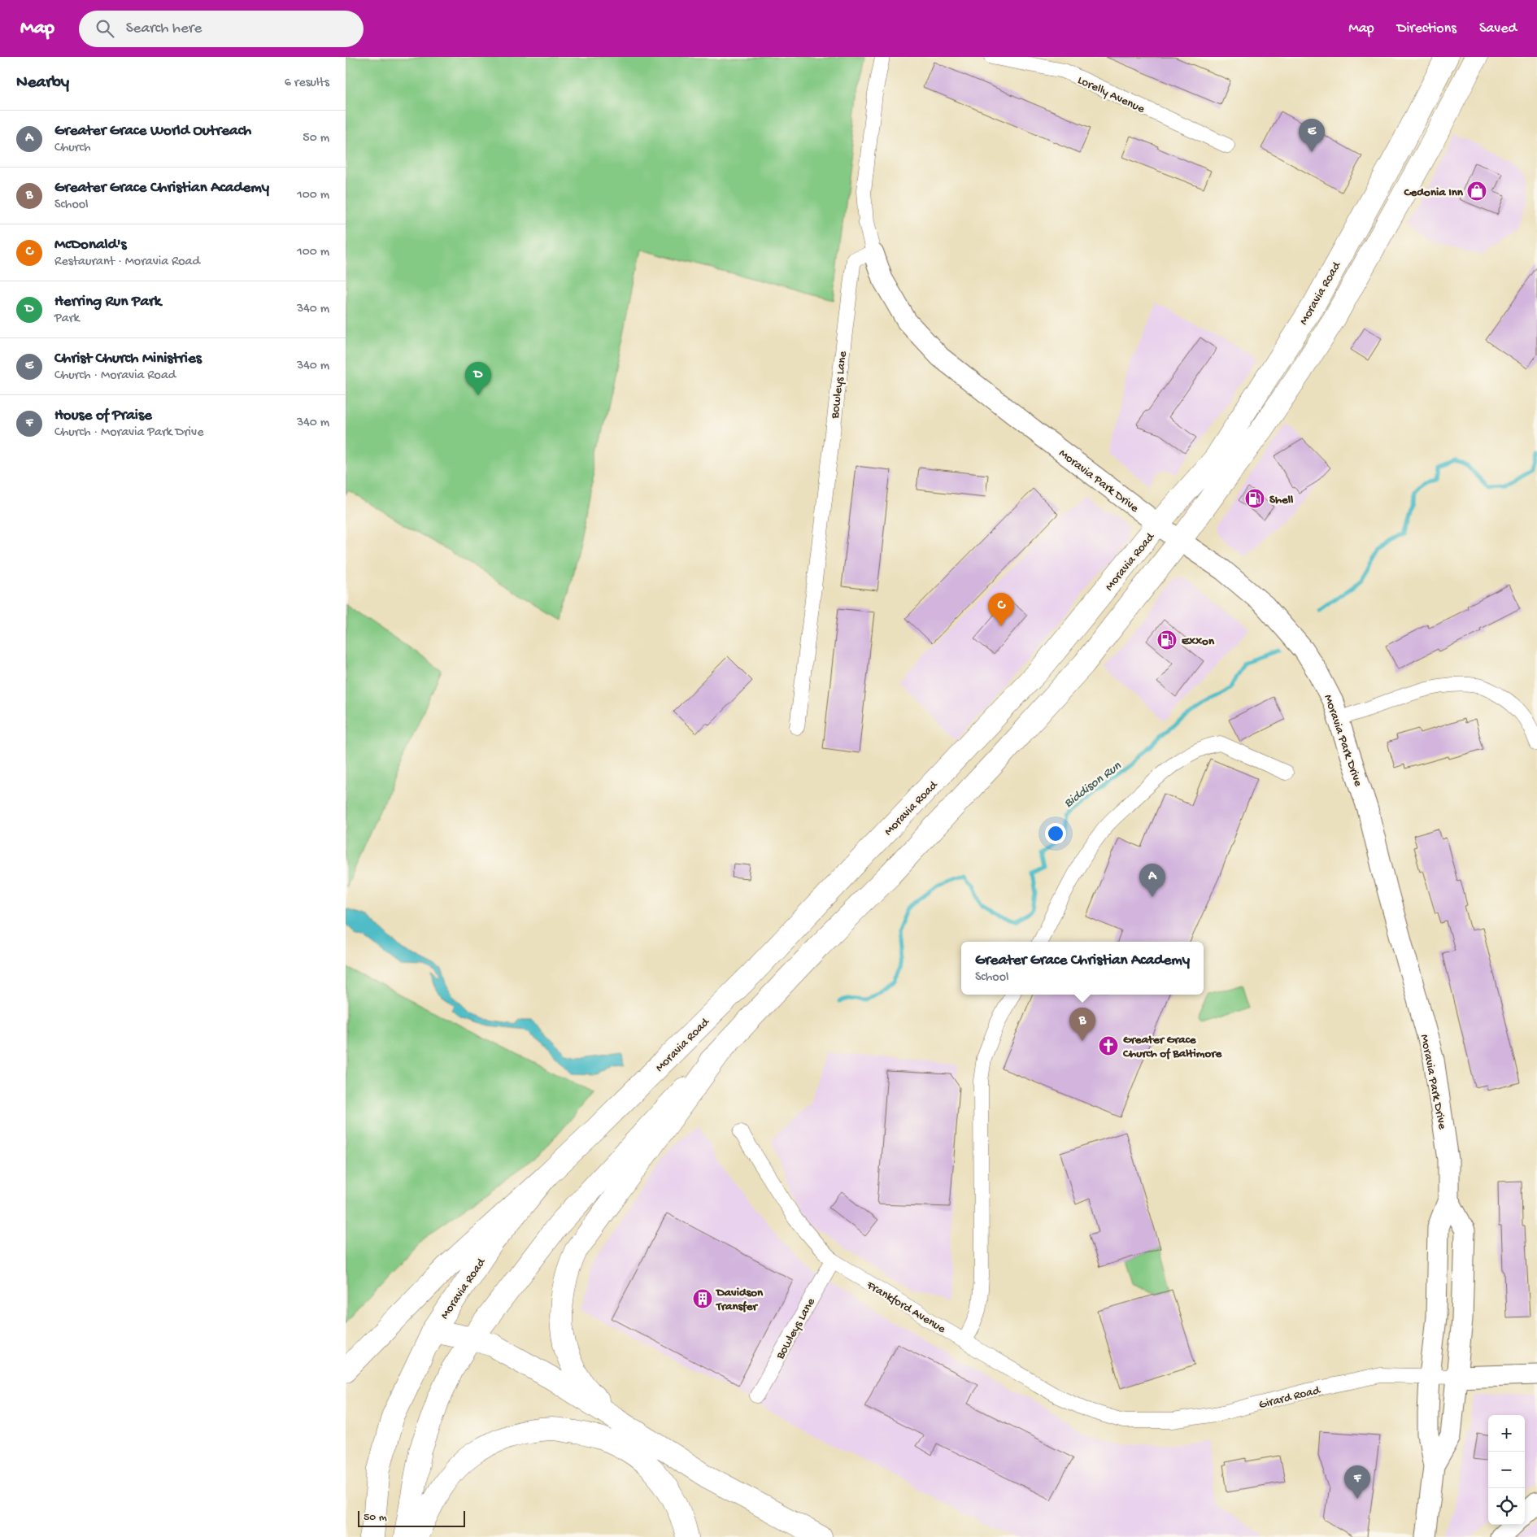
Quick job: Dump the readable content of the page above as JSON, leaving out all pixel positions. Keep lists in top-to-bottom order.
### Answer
{
  "streets": {
    "main road": ["Moravia Road", "Moravia Park Drive"],
    "street": [
      "Lorelly Avenue",
      "Bowleys Lane",
      "Frankford Avenue",
      "Girard Road"
    ]
  },
  "crossings": [
    ["Moravia Road", "Moravia Park Drive"],
    ["Bowleys Lane", "Moravia Park Drive"],
    ["Bowleys Lane", "Frankford Avenue"],
    ["Moravia Park Drive", "Girard Road"],
    ["Frankford Avenue", "Girard Road"]
  ],
  "water": ["Biddison Run"],
  "places": {
    "shop": ["Cedonia Inn"],
    "fuel station": ["Shell", "Exxon"],
    "church": ["Greater Grace Church of Baltimore"],
    "building": ["Davidson Transfer"]
  },
  "scale_bar": "50 m",
  "page": {
    "header": "Map",
    "search": "Search here",
    "nav": ["Map", "Directions", "Saved"],
    "heading": ["Nearby", "6 results"],
    "list": [
      {
        "mark": "A",
        "name": "Greater Grace World Outreach",
        "note": "Church",
        "value": "50 m"
      },
      {
        "mark": "B",
        "name": "Greater Grace Christian Academy",
        "note": "School",
        "value": "100 m"
      },
      {
        "mark": "C",
        "name": "McDonald's",
        "note": "Restaurant · Moravia Road",
        "value": "100 m"
      },
      {
        "mark": "D",
        "name": "Herring Run Park",
        "note": "Park",
        "value": "340 m"
      },
      {
        "mark": "E",
        "name": "Christ Church Ministries",
        "note": "Church · Moravia Road",
        "value": "340 m"
      },
      {
        "mark": "F",
        "name": "House of Praise",
        "note": "Church · Moravia Park Drive",
        "value": "340 m"
      }
    ],
    "pins": [
      "E",
      "D",
      "C",
      "A",
      "B",
      "F"
    ],
    "popup": ["Greater Grace Christian Academy", "School"],
    "map_buttons": ["+", "−"],
    "scale": "50 m"
  }
}
